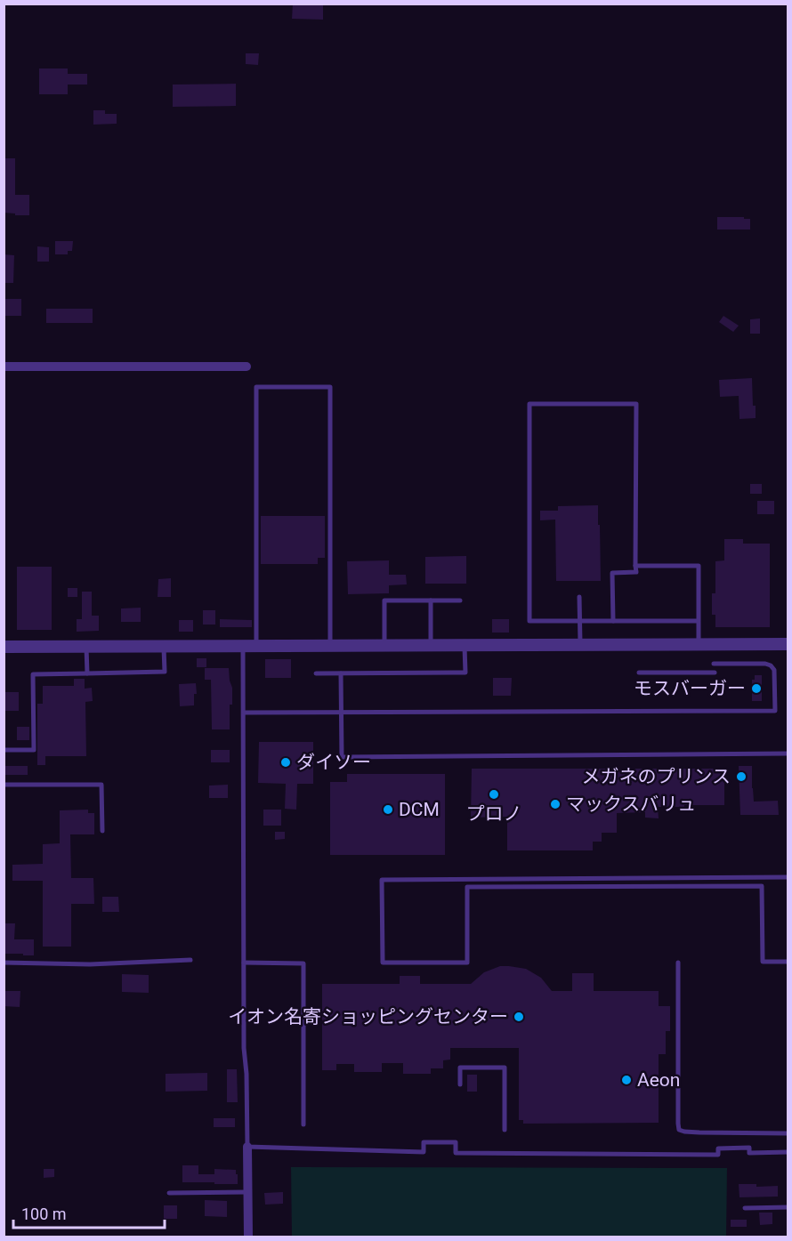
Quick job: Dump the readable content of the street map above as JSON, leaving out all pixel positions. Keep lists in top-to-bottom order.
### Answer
{
  "places": [
    "モスバーガー",
    "ダイソー",
    "メガネのプリンス",
    "プロノ",
    "マックスバリュ",
    "DCM",
    "イオン名寄ショッピングセンター",
    "Aeon"
  ],
  "scale_bar": "100 m"
}
